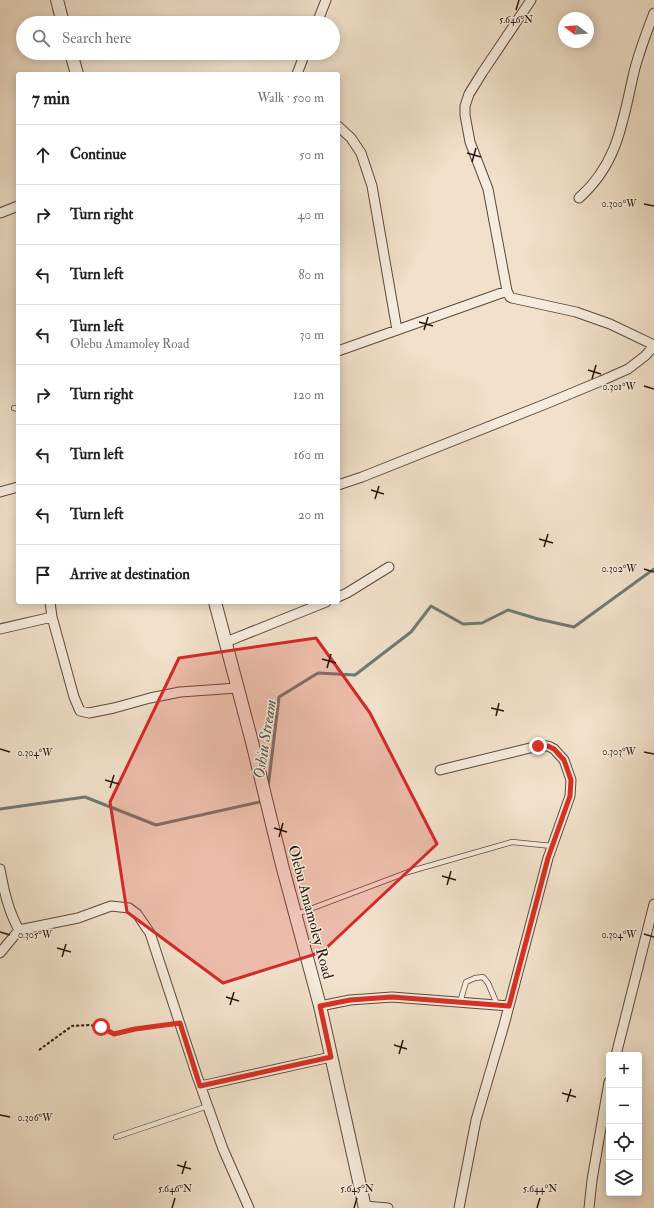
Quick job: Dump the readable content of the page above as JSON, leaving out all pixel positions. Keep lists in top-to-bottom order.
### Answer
{
  "streets": {
    "street": ["Olebu Amamoley Road"]
  },
  "water": ["Oshiu Stream"],
  "north": "left",
  "page": {
    "search": "Search here",
    "heading": ["7 min", "Walk · 500 m"],
    "list": [
      ["Continue", "50 m"],
      ["Turn right", "40 m"],
      ["Turn left", "80 m"],
      ["Turn left", "Olebu Amamoley Road", "30 m"],
      ["Turn right", "120 m"],
      ["Turn left", "160 m"],
      ["Turn left", "20 m"],
      "Arrive at destination"
    ],
    "map_buttons": ["+", "−"]
  },
  "coordinates": [
    "5.646°N",
    "0.300°W",
    "0.301°W",
    "0.302°W",
    "0.303°W",
    "0.304°W",
    "0.305°W",
    "0.306°W",
    "5.645°N",
    "5.644°N"
  ]
}
